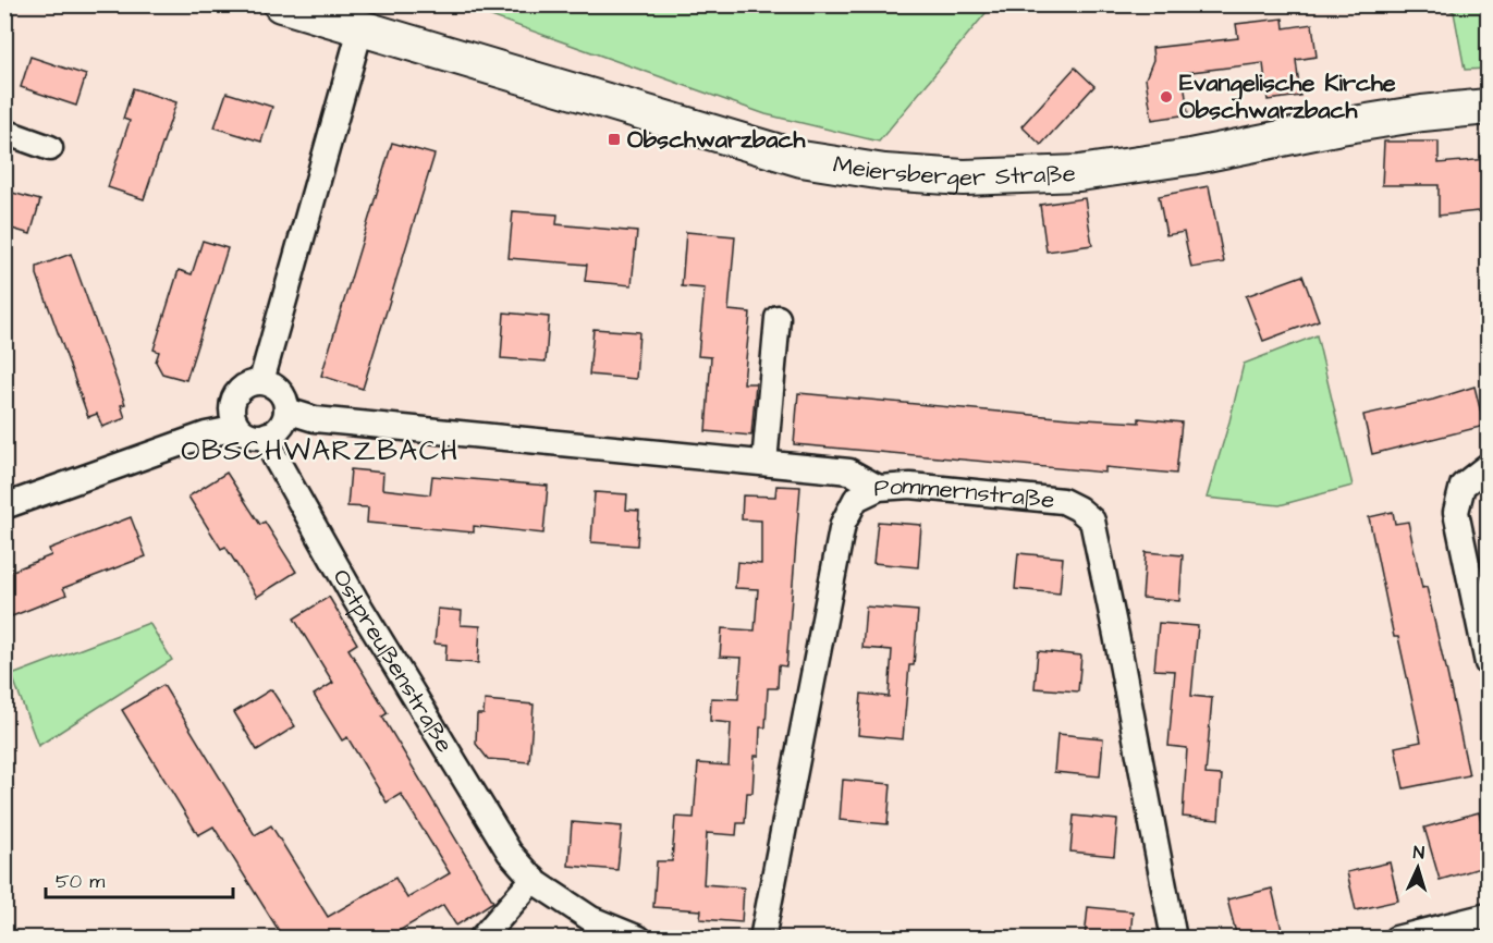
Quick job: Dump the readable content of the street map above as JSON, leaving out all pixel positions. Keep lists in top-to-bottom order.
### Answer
{
  "streets": {
    "main road": ["Meiersberger Straße"],
    "street": ["Pommernstraße", "Ostpreußenstraße"]
  },
  "districts": ["OBSCHWARZBACH"],
  "places": {
    "other": ["Evangelische Kirche Obschwarzbach"],
    "transit": ["Obschwarzbach"]
  },
  "scale_bar": "50 m",
  "north": "top"
}
